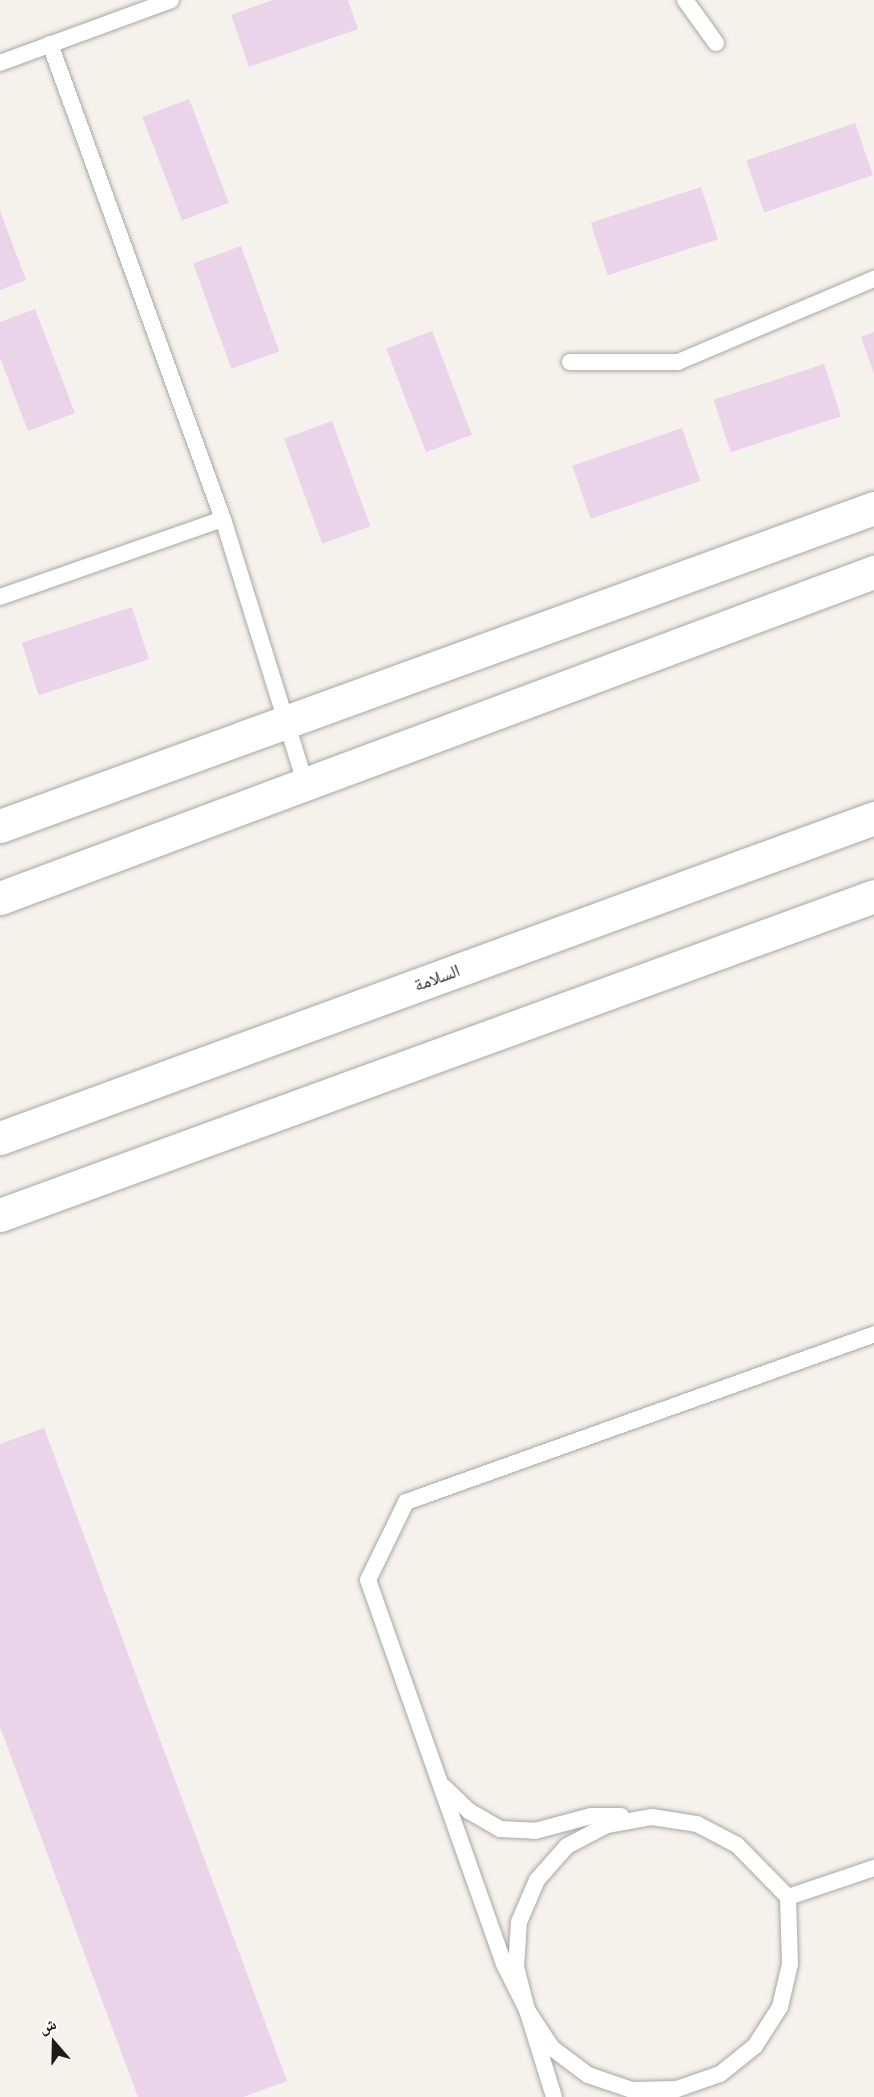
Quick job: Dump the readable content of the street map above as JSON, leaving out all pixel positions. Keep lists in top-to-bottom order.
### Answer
{
  "streets": {
    "street": ["السلامة"]
  },
  "north": "top"
}
